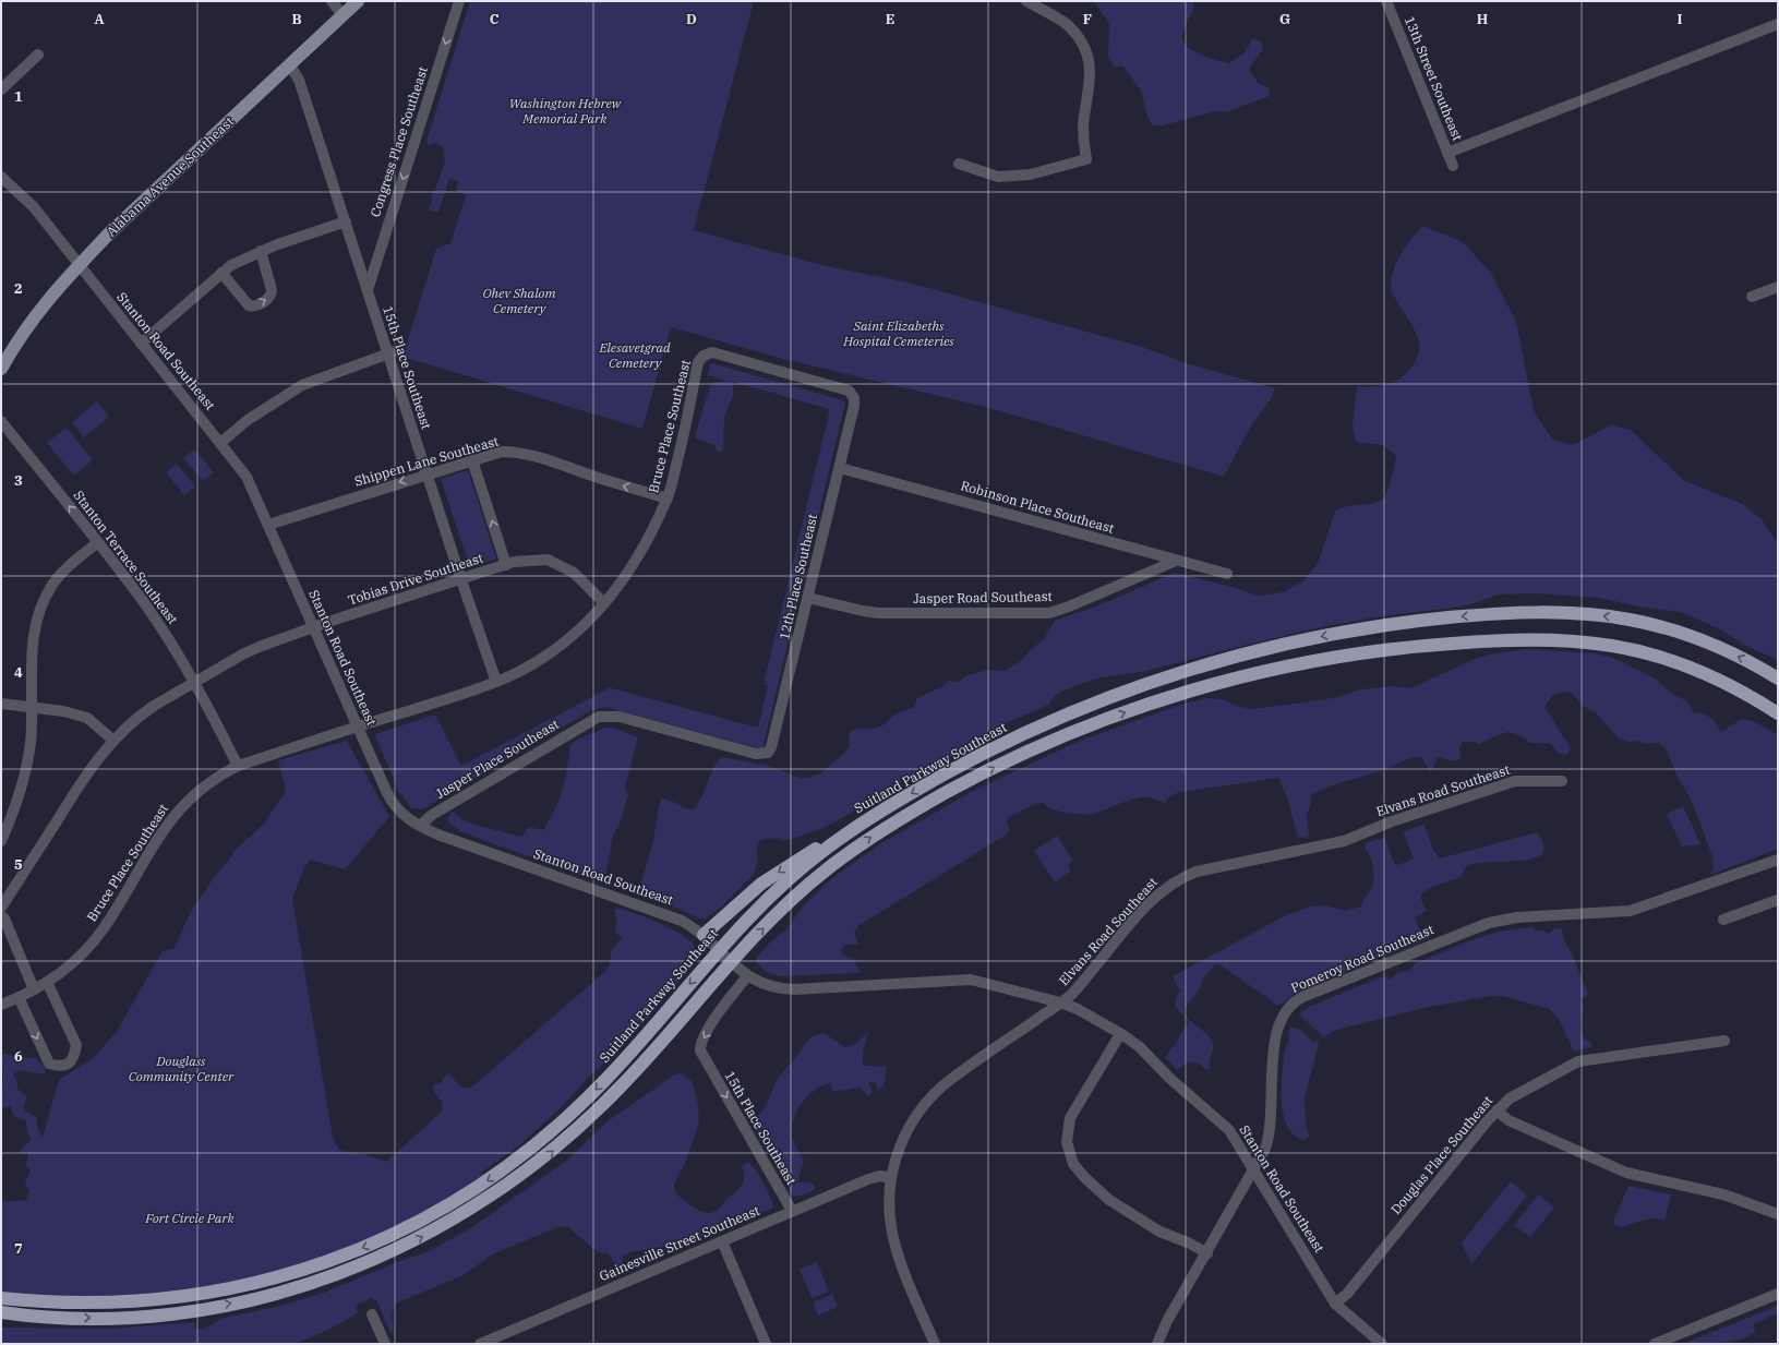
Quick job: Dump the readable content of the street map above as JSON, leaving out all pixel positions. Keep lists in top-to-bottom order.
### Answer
{
  "streets": {
    "highway": ["Suitland Parkway Southeast"],
    "main road": ["Alabama Avenue Southeast"],
    "street": [
      "13th Street Southeast",
      "Congress Place Southeast",
      "Stanton Road Southeast",
      "15th Place Southeast",
      "Bruce Place Southeast",
      "Shippen Lane Southeast",
      "Robinson Place Southeast",
      "Stanton Terrace Southeast",
      "12th Place Southeast",
      "Tobias Drive Southeast",
      "Jasper Road Southeast",
      "Jasper Place Southeast",
      "Elvans Road Southeast",
      "Pomeroy Road Southeast",
      "Douglas Place Southeast",
      "Gainesville Street Southeast"
    ]
  },
  "crossings": [
    ["Congress Place Southeast", "15th Place Southeast"],
    ["Alabama Avenue Southeast", "Stanton Road Southeast"],
    ["Alabama Avenue Southeast", "15th Place Southeast"],
    ["Stanton Road Southeast", "15th Place Southeast"],
    ["Stanton Road Southeast", "Bruce Place Southeast"],
    ["Stanton Road Southeast", "Shippen Lane Southeast"],
    ["Stanton Road Southeast", "Tobias Drive Southeast"],
    ["Stanton Road Southeast", "Jasper Place Southeast"],
    ["Stanton Road Southeast", "Suitland Parkway Southeast"],
    ["Stanton Road Southeast", "Elvans Road Southeast"],
    ["Stanton Road Southeast", "Pomeroy Road Southeast"],
    ["Stanton Road Southeast", "Douglas Place Southeast"],
    ["15th Place Southeast", "Bruce Place Southeast"],
    ["15th Place Southeast", "Shippen Lane Southeast"],
    ["15th Place Southeast", "Tobias Drive Southeast"],
    ["15th Place Southeast", "Gainesville Street Southeast"],
    ["Bruce Place Southeast", "Shippen Lane Southeast"],
    ["Bruce Place Southeast", "Stanton Terrace Southeast"],
    ["Bruce Place Southeast", "12th Place Southeast"],
    ["Bruce Place Southeast", "Tobias Drive Southeast"],
    ["Robinson Place Southeast", "12th Place Southeast"],
    ["Robinson Place Southeast", "Jasper Road Southeast"],
    ["Stanton Terrace Southeast", "Tobias Drive Southeast"],
    ["12th Place Southeast", "Jasper Road Southeast"],
    ["12th Place Southeast", "Jasper Place Southeast"],
    ["Elvans Road Southeast", "Gainesville Street Southeast"]
  ],
  "one_way": ["Congress Place Southeast", "Shippen Lane Southeast", "Stanton Terrace Southeast"],
  "parks": [
    "Washington Hebrew Memorial Park",
    "Ohev Shalom Cemetery",
    "Saint Elizabeths Hospital Cemeteries",
    "Elesavetgrad Cemetery",
    "Douglass Community Center",
    "Fort Circle Park"
  ],
  "grid": {
    "columns": [
      "A",
      "B",
      "C",
      "D",
      "E",
      "F",
      "G",
      "H",
      "I"
    ],
    "rows": [
      "1",
      "2",
      "3",
      "4",
      "5",
      "6",
      "7"
    ]
  }
}
